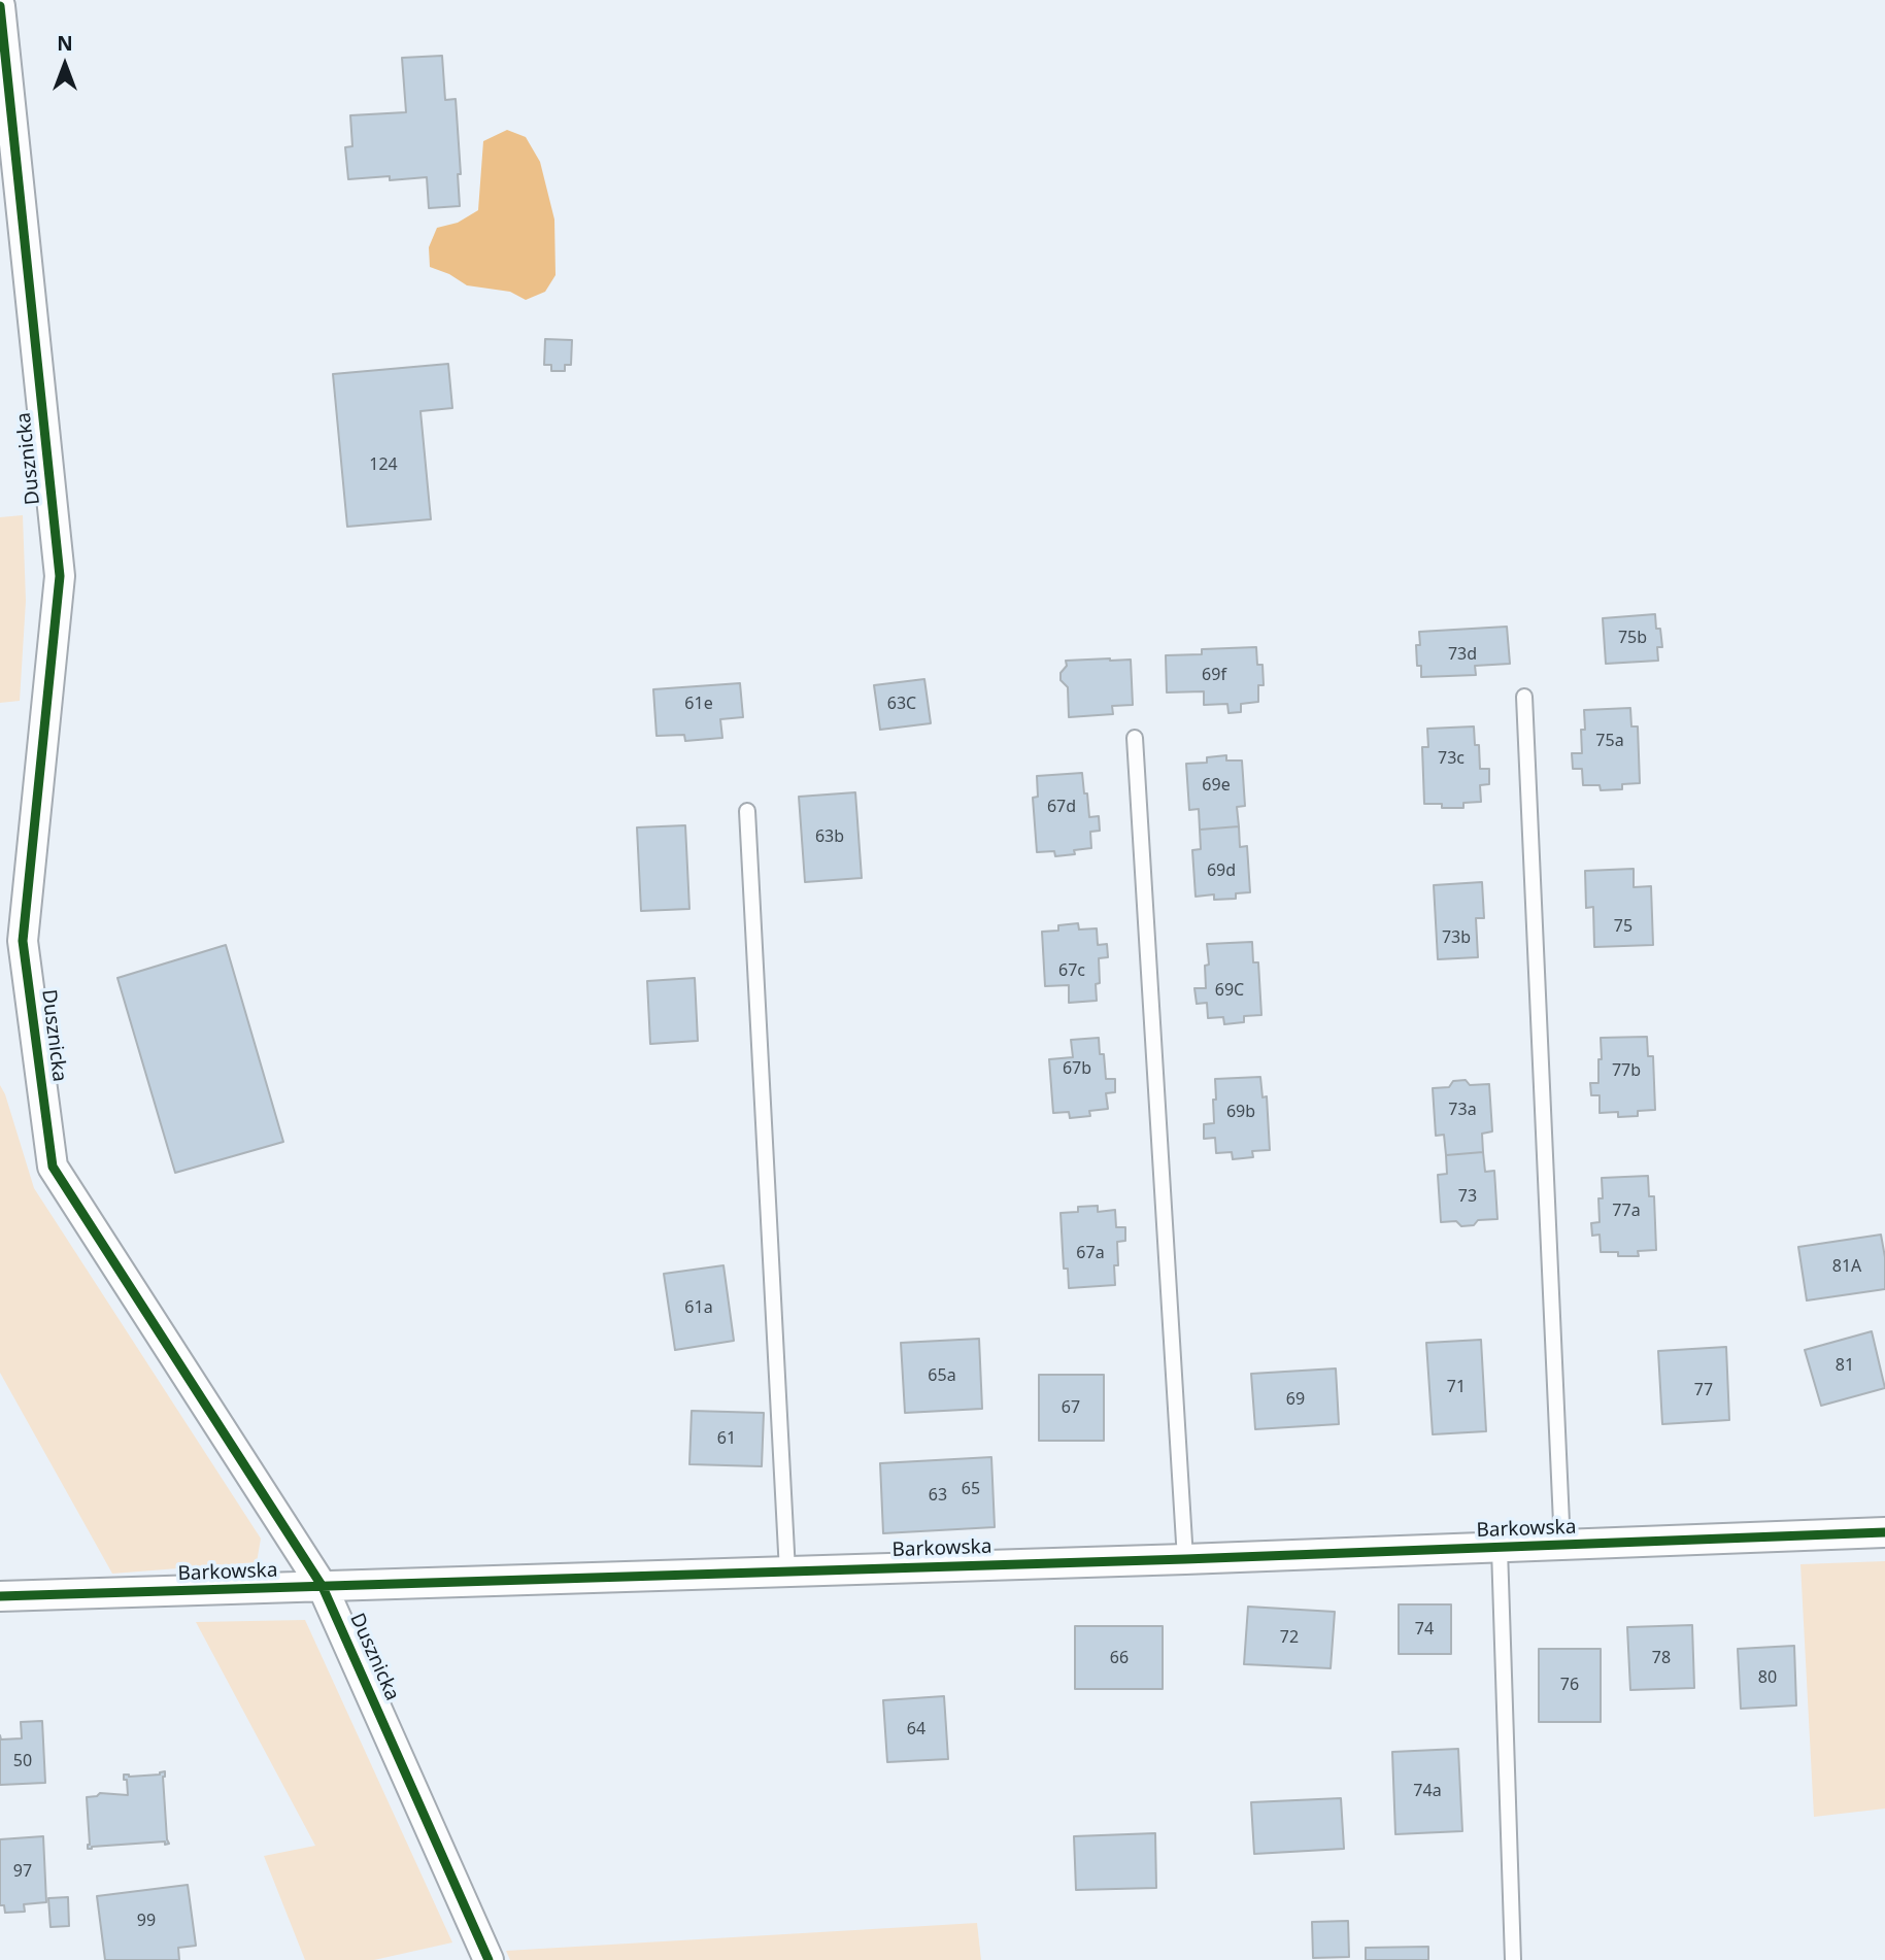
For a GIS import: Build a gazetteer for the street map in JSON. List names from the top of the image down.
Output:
{
  "streets": {
    "street": ["Dusznicka", "Barkowska"]
  },
  "crossings": [
    ["Dusznicka", "Barkowska"]
  ],
  "house_numbers": [
    "124",
    "75b",
    "73d",
    "69f",
    "61e",
    "63C",
    "75a",
    "73c",
    "69e",
    "67d",
    "63b",
    "69d",
    "75",
    "73b",
    "67c",
    "69C",
    "67b",
    "77b",
    "73a",
    "69b",
    "73",
    "77a",
    "67a",
    "81A",
    "61a",
    "81",
    "65a",
    "71",
    "77",
    "69",
    "67",
    "61",
    "65",
    "63",
    "74",
    "72",
    "66",
    "78",
    "80",
    "76",
    "64",
    "50",
    "74a",
    "97",
    "99"
  ],
  "north": "top"
}
